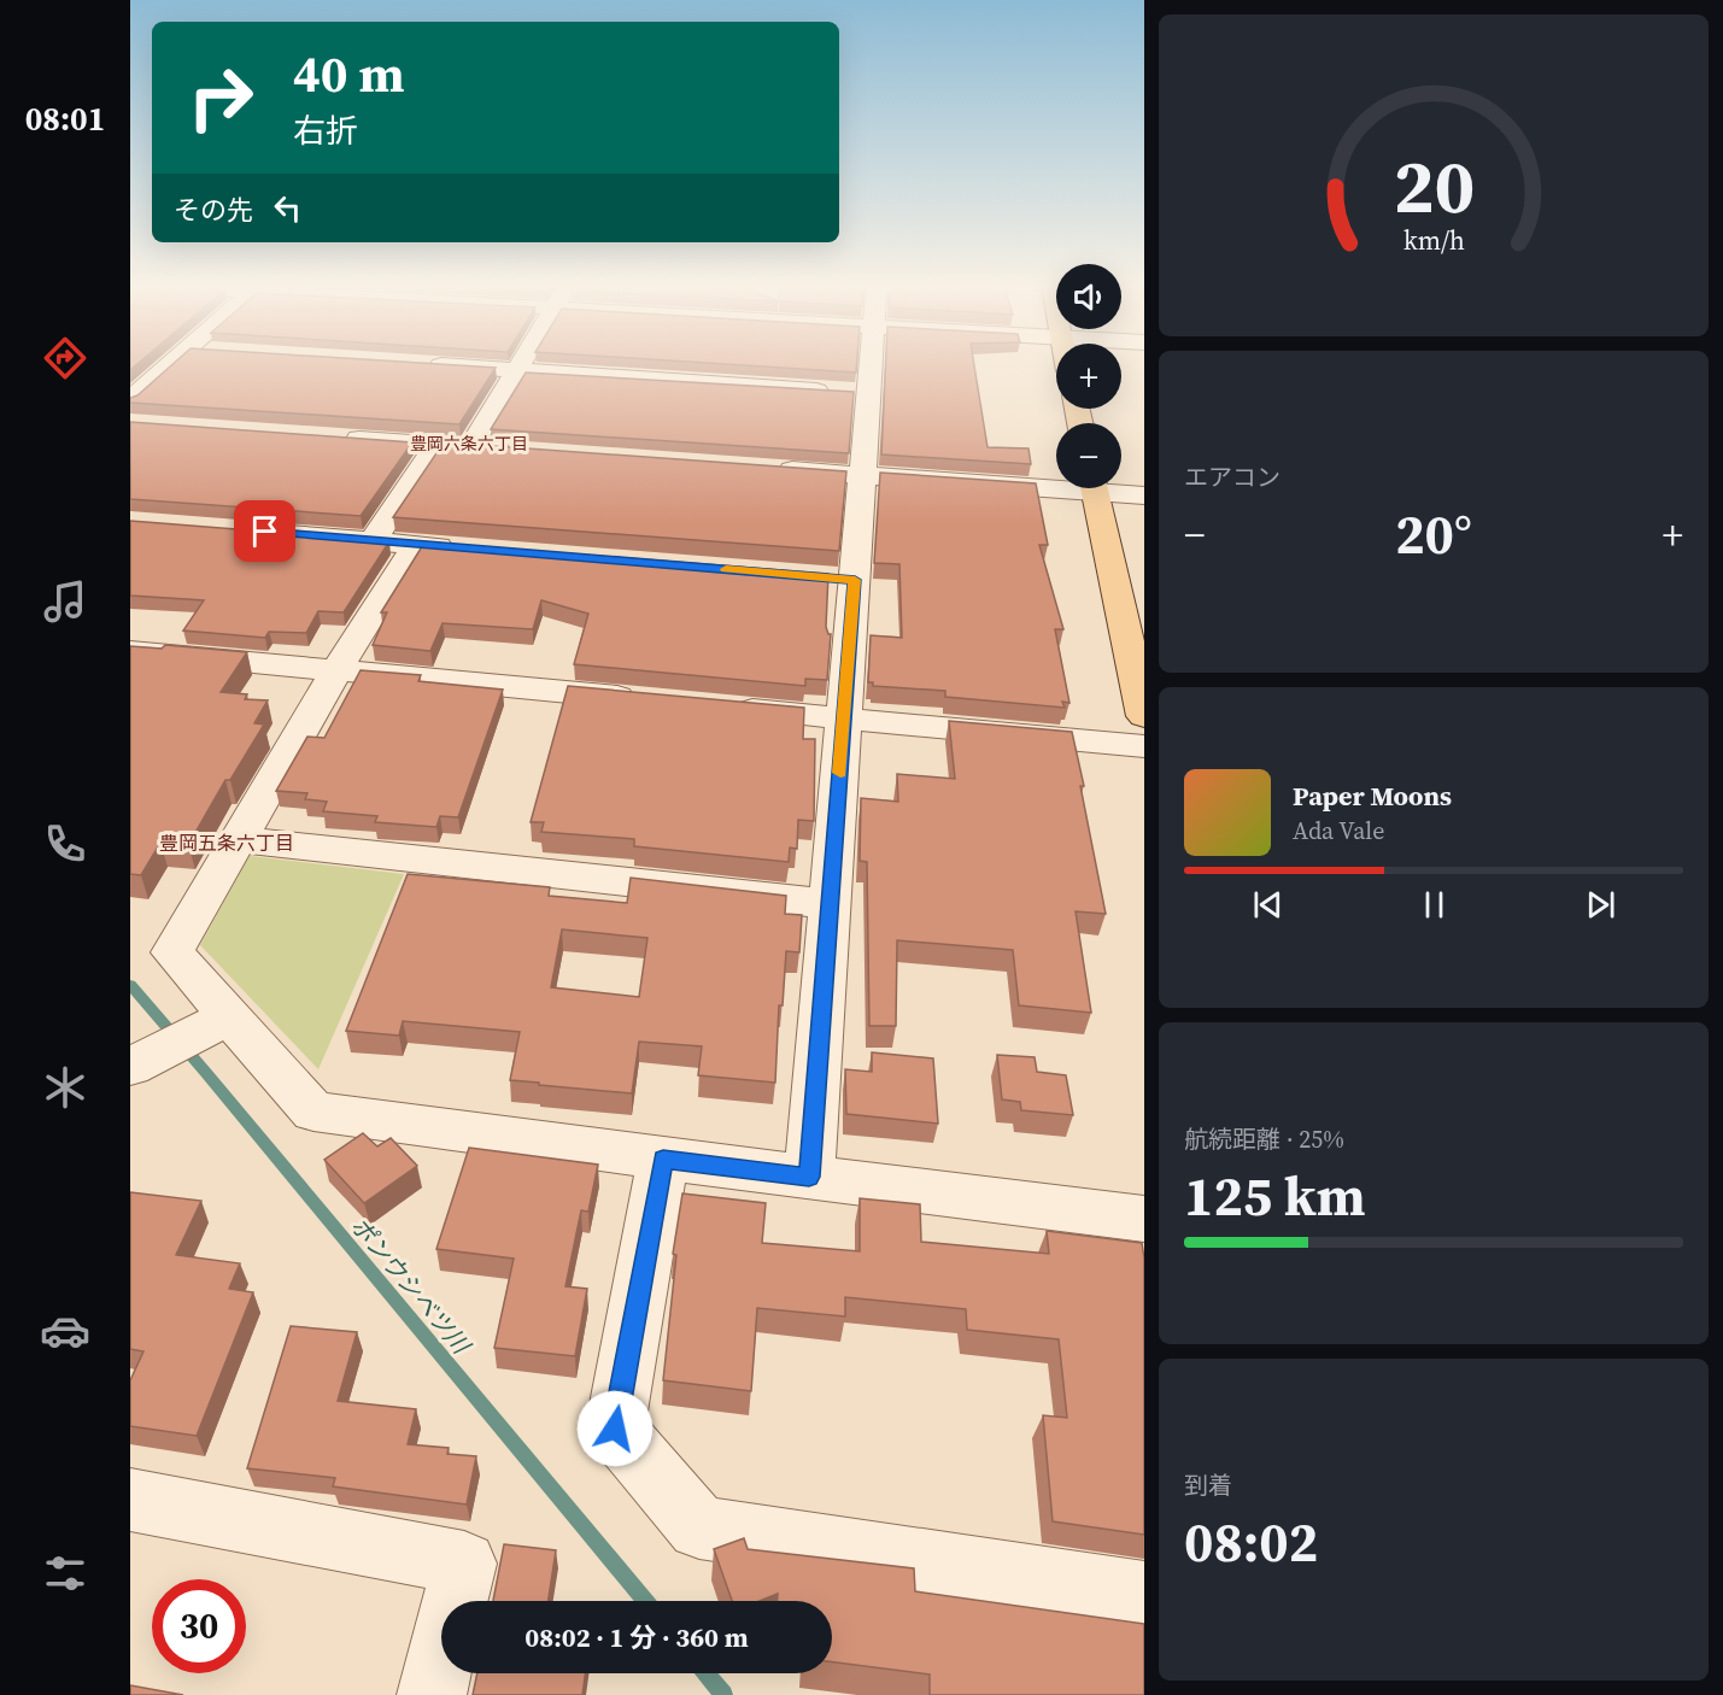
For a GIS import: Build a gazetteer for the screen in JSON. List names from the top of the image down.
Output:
{
  "districts": ["豊岡六条六丁目", "豊岡五条六丁目"],
  "water": ["ポンウシベツ川"],
  "page": {
    "tabs": "08:01",
    "turn": ["40 m", "右折"],
    "then": "その先",
    "map_buttons": ["+", "−"],
    "tile": [
      "エアコン",
      ["航続距離 · 25%", "125 km"],
      ["到着", "08:02"]
    ],
    "heat": ["−", "20°", "+"],
    "song": ["Paper Moons", "Ada Vale"],
    "limit": "30",
    "trip": "08:02 · 1 分 · 360 m",
    "gauge": ["20", "km/h"]
  }
}
